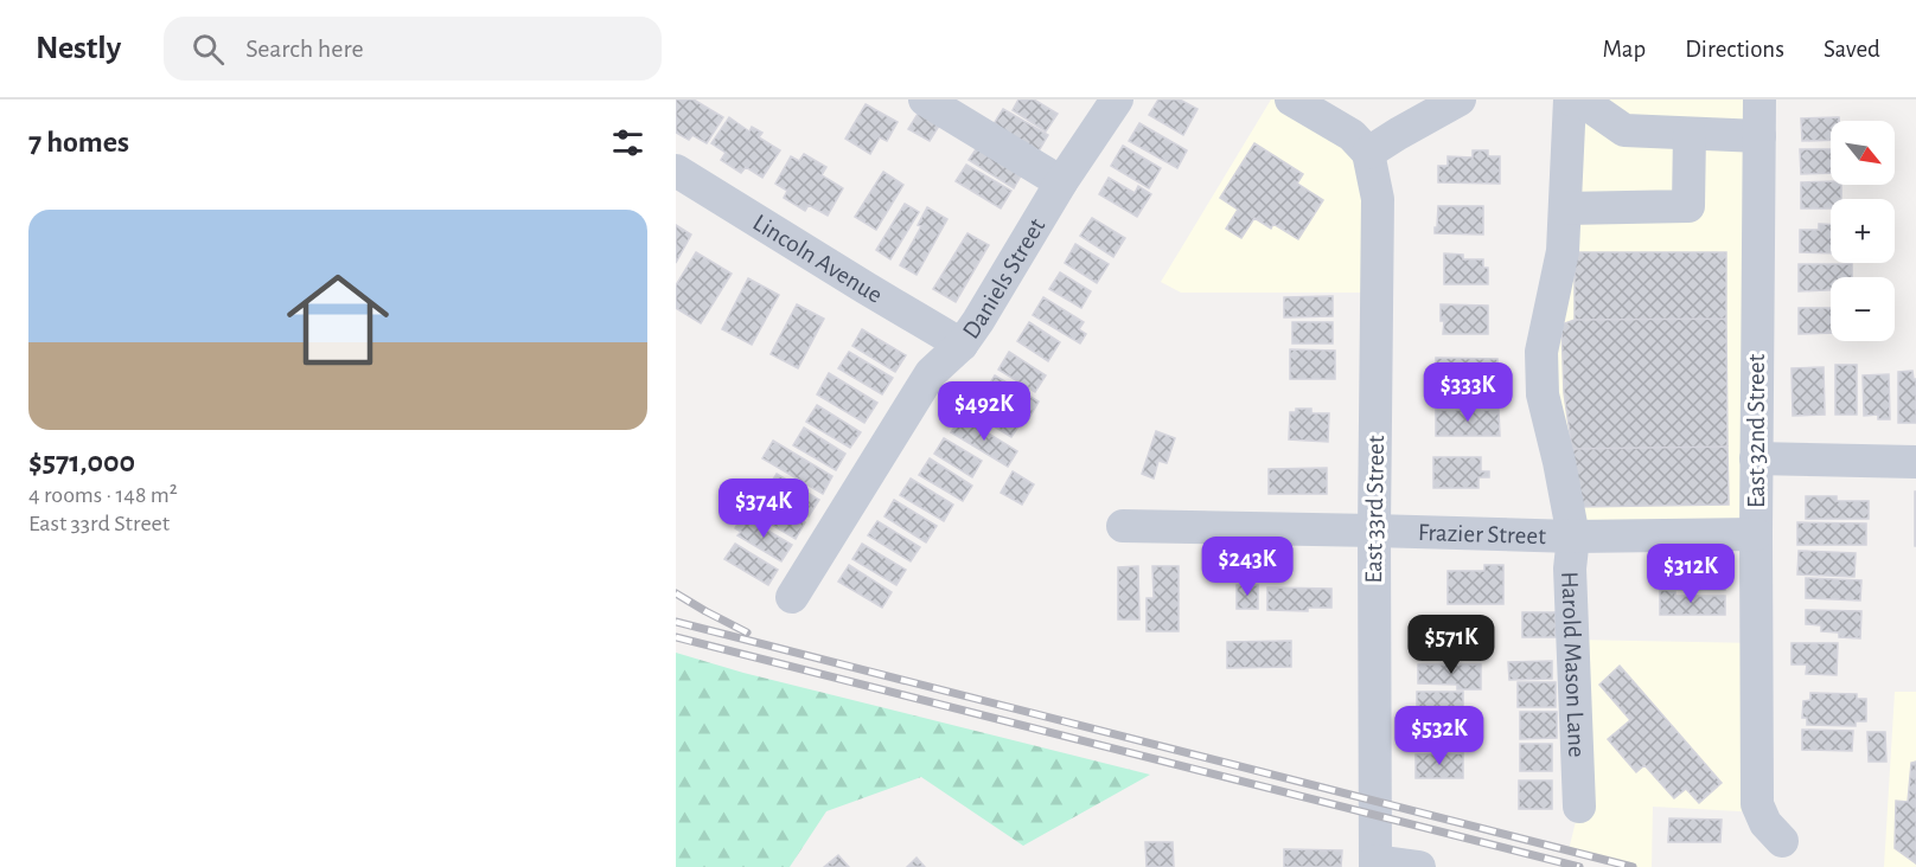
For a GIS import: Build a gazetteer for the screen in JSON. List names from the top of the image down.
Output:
{
  "streets": {
    "street": [
      "Lincoln Avenue",
      "Daniels Street",
      "East 32nd Street",
      "East 33rd Street",
      "Frazier Street",
      "Harold Mason Lane"
    ]
  },
  "crossings": [
    ["Lincoln Avenue", "Daniels Street"],
    ["East 32nd Street", "Frazier Street"],
    ["East 33rd Street", "Frazier Street"],
    ["Frazier Street", "Harold Mason Lane"]
  ],
  "north": "bottom right",
  "page": {
    "header": "Nestly",
    "search": "Search here",
    "nav": ["Map", "Directions", "Saved"],
    "heading": "7 homes",
    "map_buttons": ["+", "−"],
    "list": [
      {
        "name": "$571,000",
        "note": "4 rooms · 148 m² · East 33rd Street"
      }
    ],
    "price": [
      "$333K",
      "$492K",
      "$374K",
      "$243K",
      "$312K",
      "$571K",
      "$532K"
    ]
  }
}
